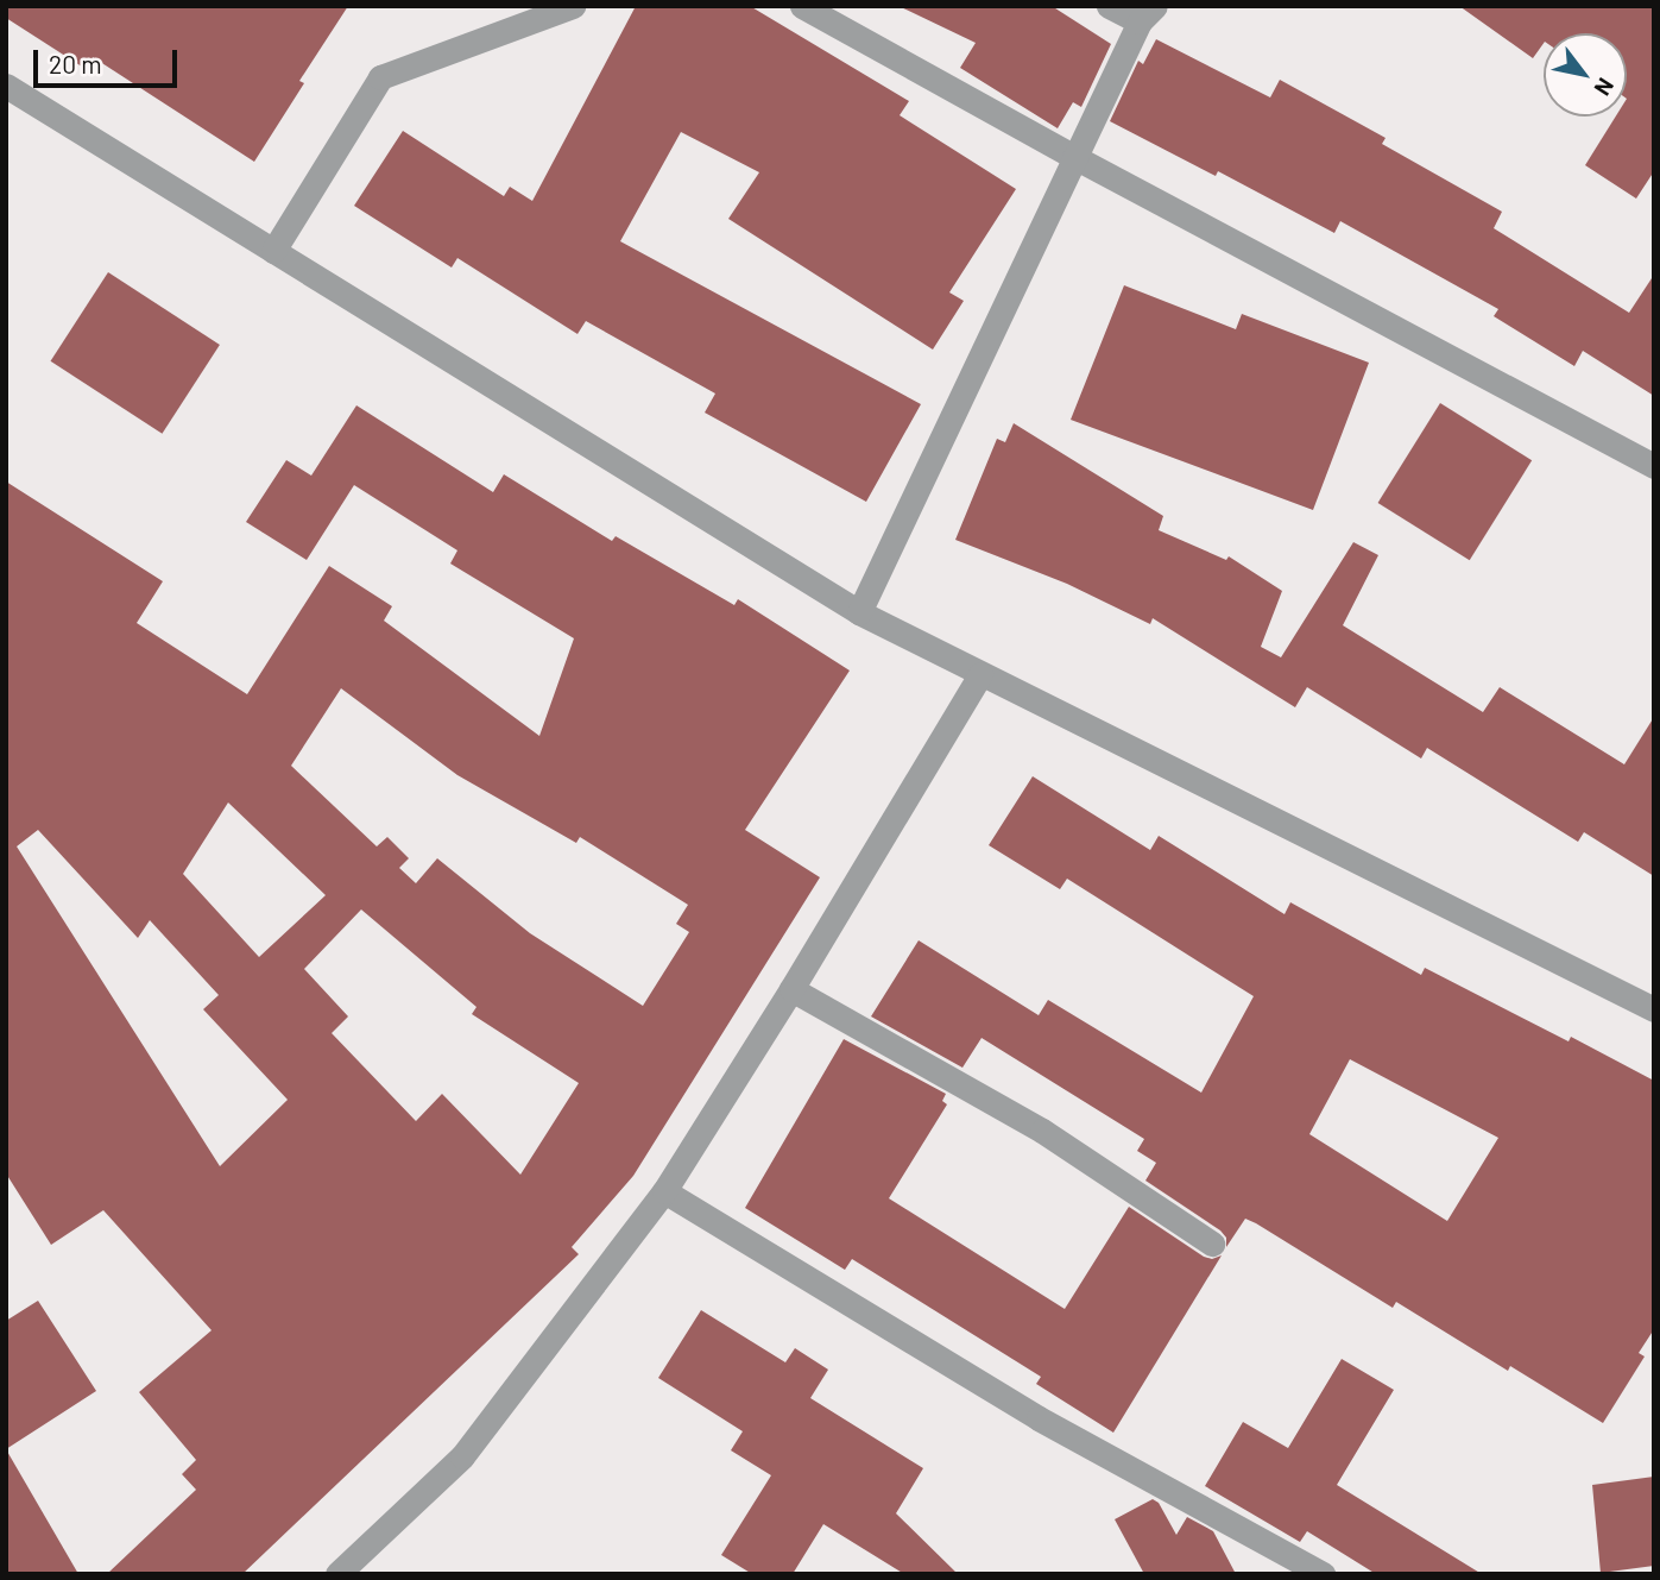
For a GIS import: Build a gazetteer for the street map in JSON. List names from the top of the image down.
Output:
{
  "scale_bar": "20 m",
  "north": "bottom right"
}
